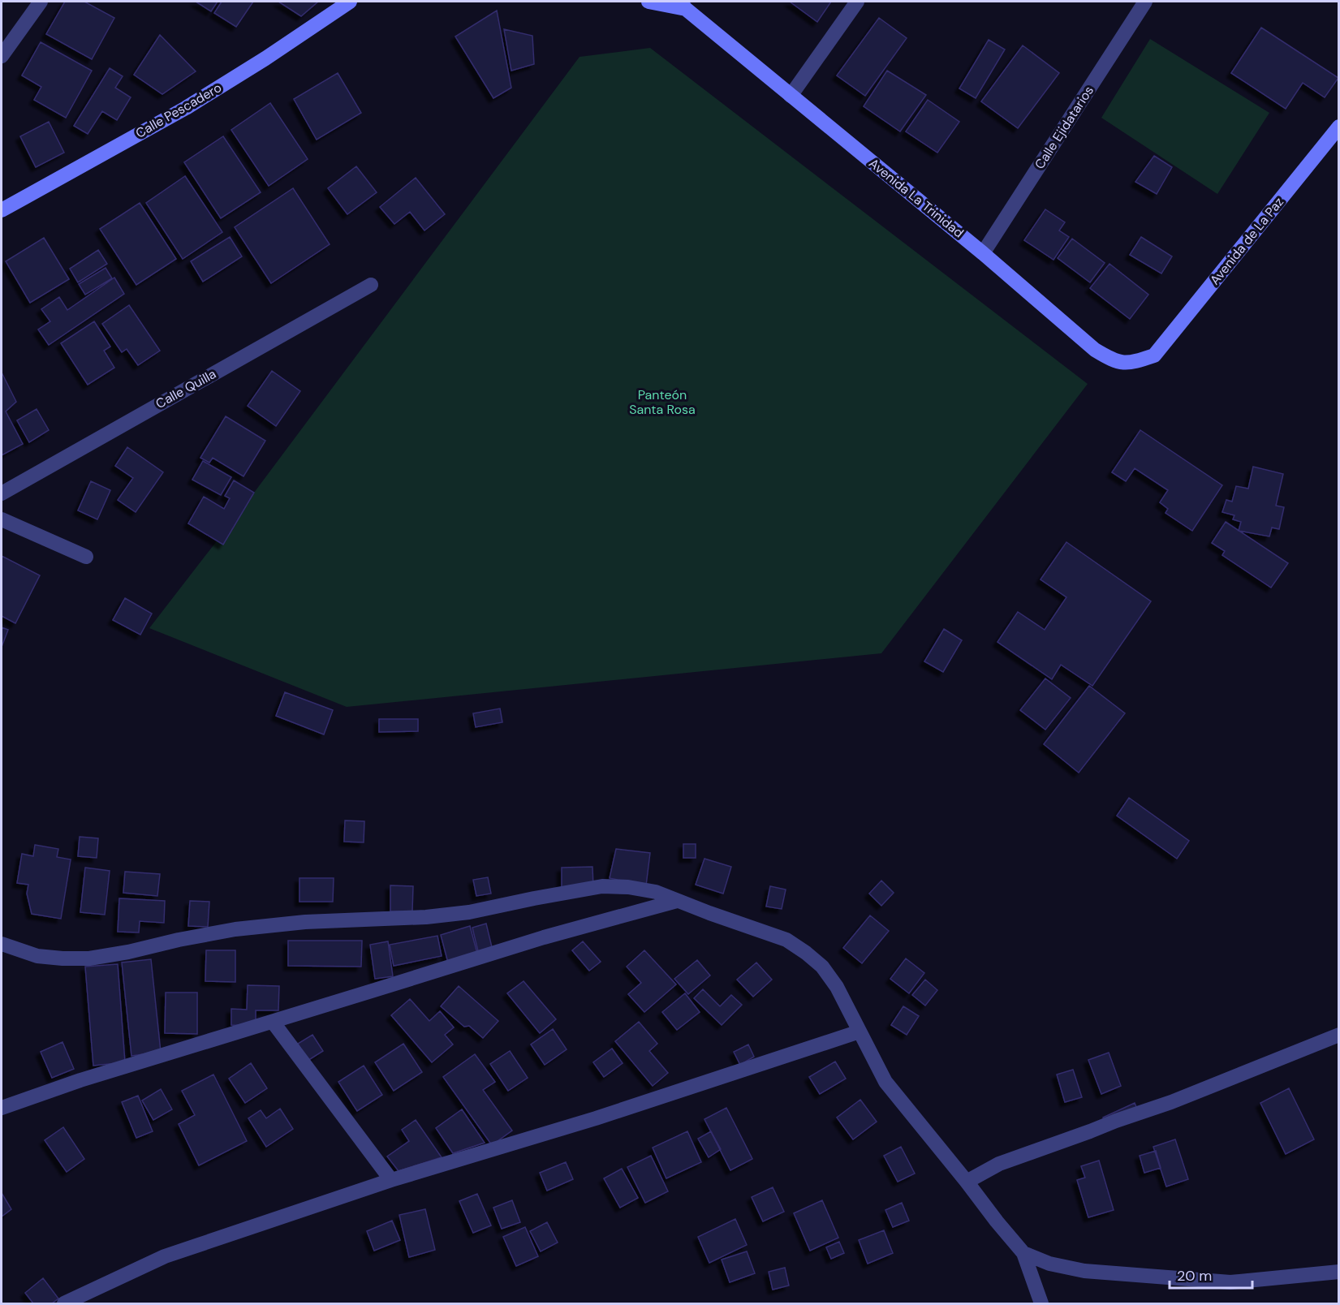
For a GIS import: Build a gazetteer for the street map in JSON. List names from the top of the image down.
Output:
{
  "streets": {
    "street": [
      "Calle Pescadero",
      "Calle Ejidatarios",
      "Avenida La Trinidad",
      "Avenida de La Paz",
      "Calle Quilla"
    ]
  },
  "crossings": [
    ["Calle Ejidatarios", "Avenida La Trinidad"],
    ["Avenida La Trinidad", "Avenida de La Paz"]
  ],
  "parks": ["Panteón Santa Rosa"],
  "scale_bar": "20 m"
}
